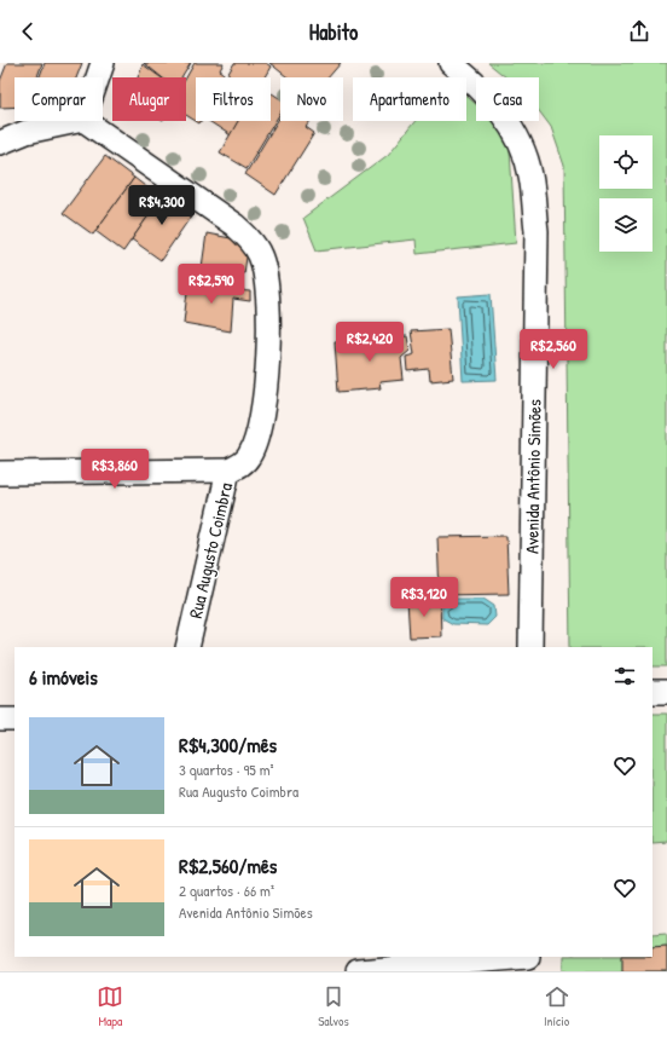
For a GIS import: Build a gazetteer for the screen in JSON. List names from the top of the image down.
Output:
{
  "streets": {
    "street": ["Avenida Antônio Simões", "Rua Augusto Coimbra"]
  },
  "page": {
    "header": "Habito",
    "chip": [
      "Comprar",
      "Alugar",
      "Filtros",
      "Novo",
      "Apartamento",
      "Casa"
    ],
    "price": [
      "R$4,300",
      "R$2,590",
      "R$2,420",
      "R$2,560",
      "R$3,860",
      "R$3,120"
    ],
    "heading": "6 imóveis",
    "list": [
      {
        "name": "R$4,300/mês",
        "note": "3 quartos · 95 m² · Rua Augusto Coimbra"
      },
      {
        "name": "R$2,560/mês",
        "note": "2 quartos · 66 m² · Avenida Antônio Simões"
      }
    ],
    "tabs": ["Mapa", "Salvos", "Início"]
  }
}
